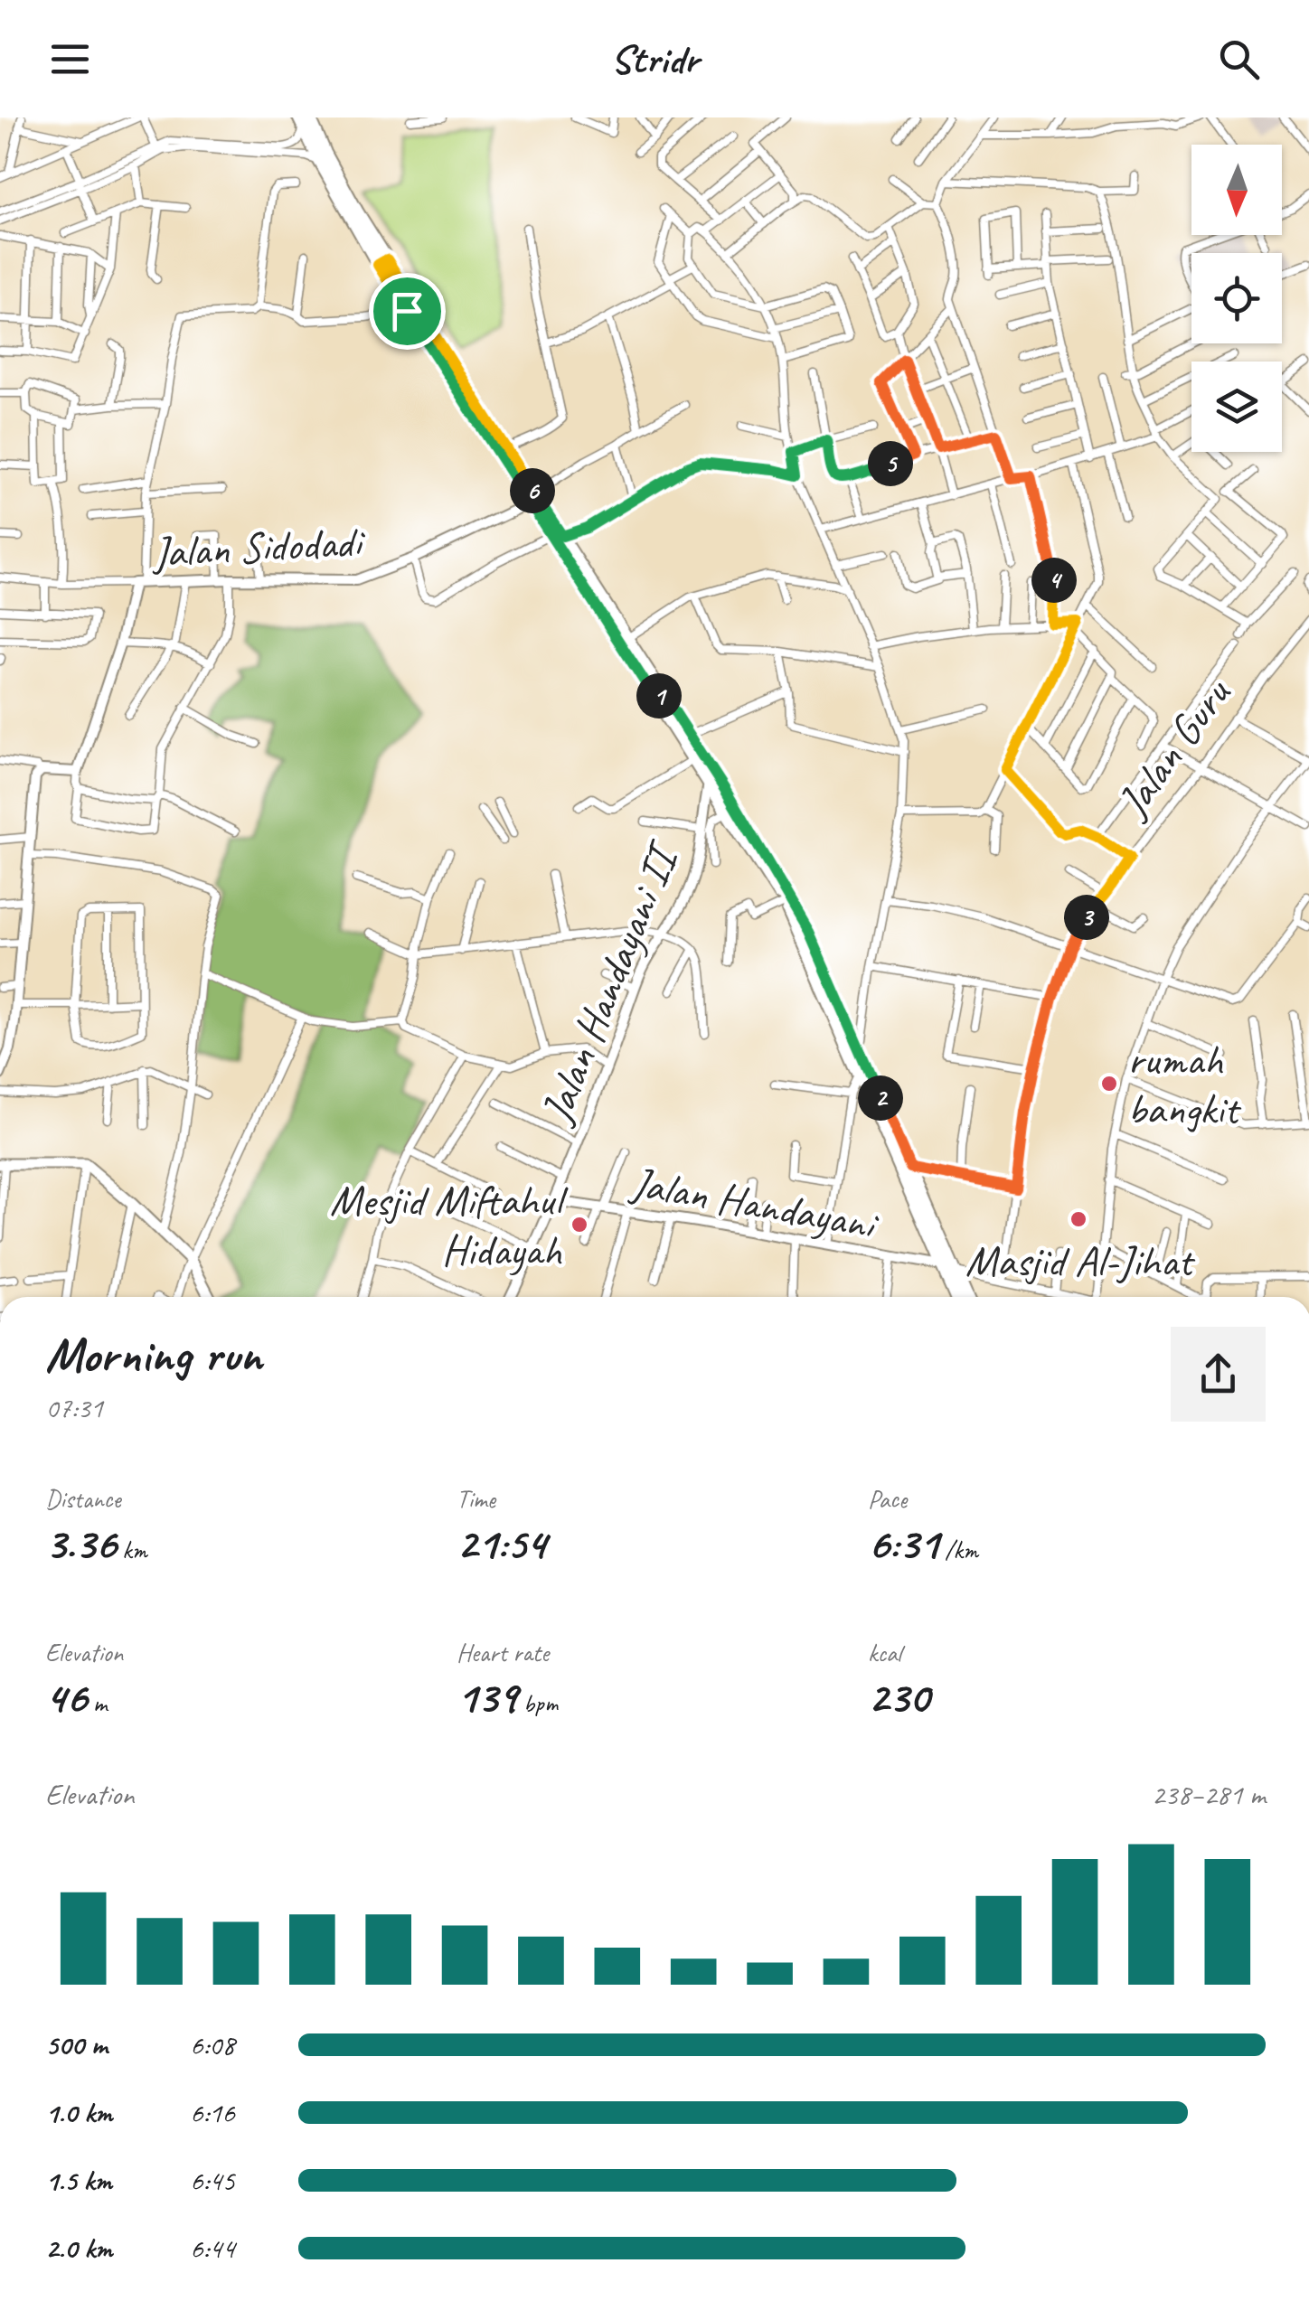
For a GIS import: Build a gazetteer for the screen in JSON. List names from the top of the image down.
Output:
{
  "streets": {
    "street": [
      "Jalan Sidodadi",
      "Jalan Guru",
      "Jalan Handayani II",
      "Jalan Handayani"
    ]
  },
  "crossings": [
    ["Jalan Handayani II", "Jalan Handayani"]
  ],
  "places": ["rumah bangkit", "Masjid Al-Jihat", "Mesjid Miftahul Hidayah"],
  "north": "bottom",
  "page": {
    "header": "Stridr",
    "pins": [
      "5",
      "6",
      "4",
      "1",
      "3",
      "2"
    ],
    "heading": ["Morning run", "07:31"],
    "stats": [
      ["Distance", "3.36 km"],
      ["Time", "21:54"],
      ["Pace", "6:31 /km"],
      ["Elevation", "46 m"],
      ["Heart rate", "139 bpm"],
      ["kcal", "230"]
    ],
    "chart": ["Elevation", "238–281 m"],
    "list": [
      {
        "name": "500 m",
        "note": "6:08"
      },
      {
        "name": "1.0 km",
        "note": "6:16"
      },
      {
        "name": "1.5 km",
        "note": "6:45"
      },
      {
        "name": "2.0 km",
        "note": "6:44"
      }
    ]
  }
}
